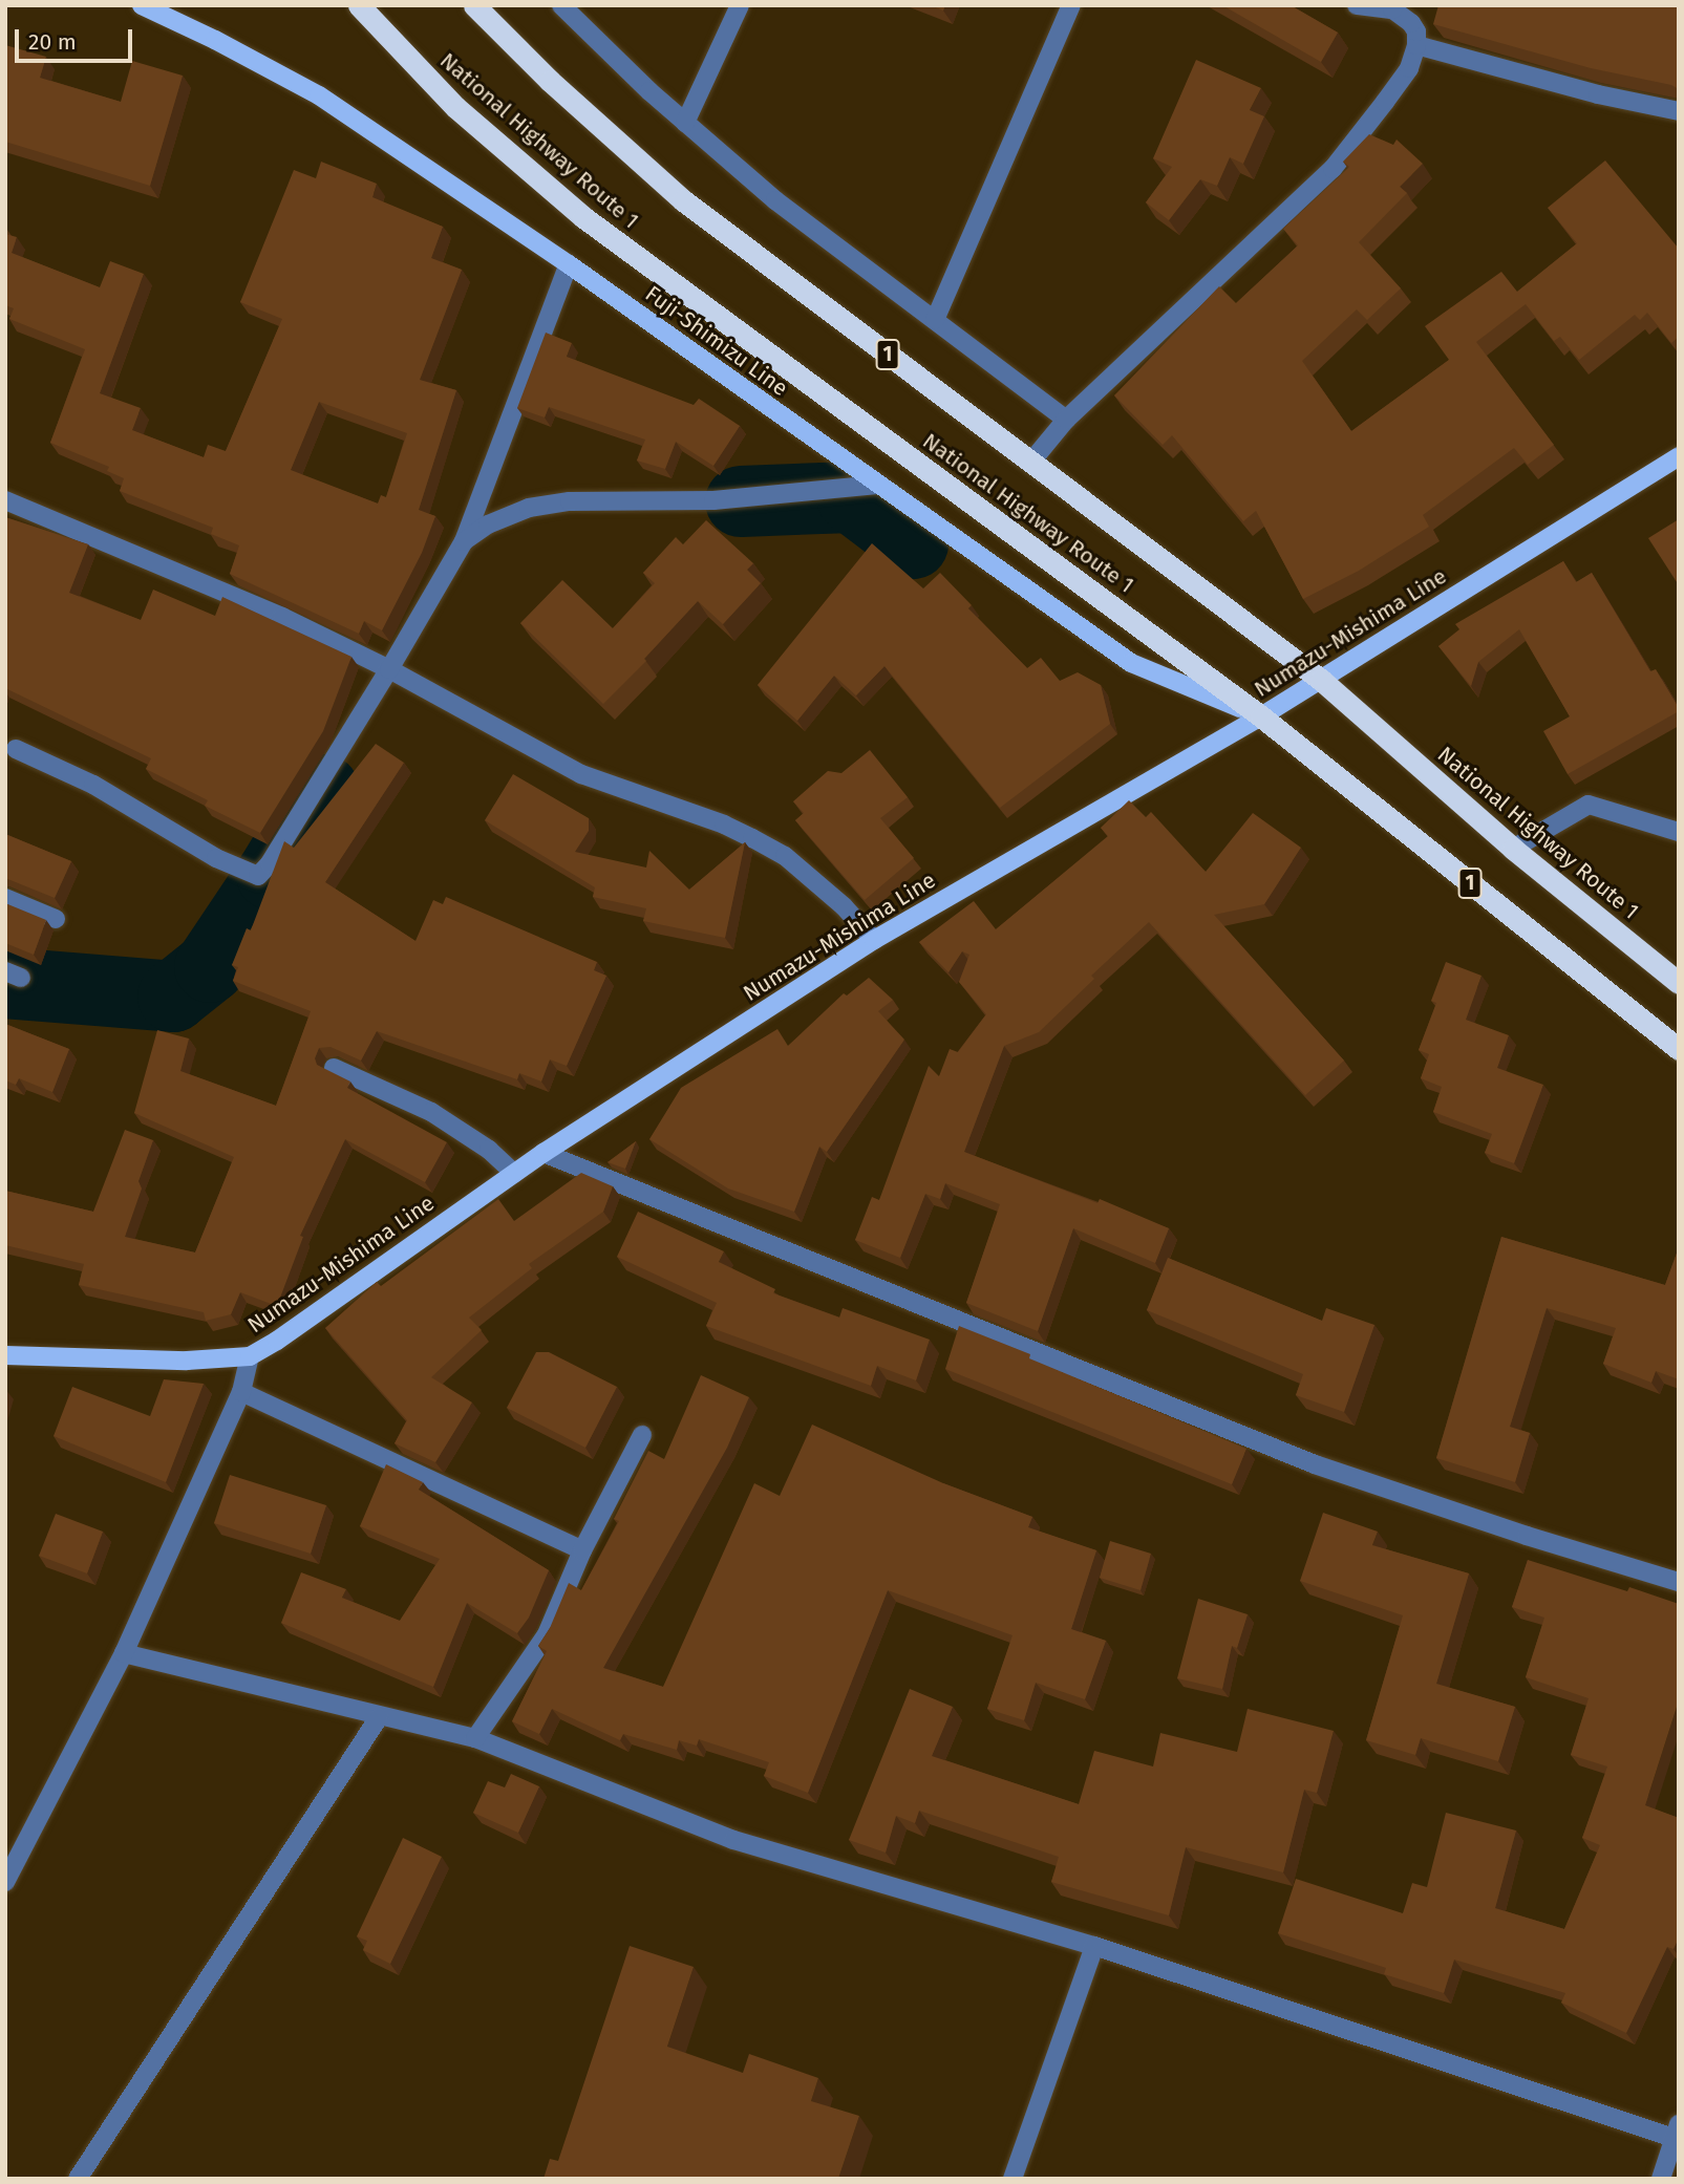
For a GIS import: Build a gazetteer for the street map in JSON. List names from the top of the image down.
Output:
{
  "streets": {
    "highway": ["National Highway Route 1", "1"],
    "main road": ["Fuji-Shimizu Line", "Numazu-Mishima Line"]
  },
  "crossings": [
    ["National Highway Route 1", "Fuji-Shimizu Line"],
    ["National Highway Route 1", "Numazu-Mishima Line"],
    ["Fuji-Shimizu Line", "Numazu-Mishima Line"]
  ],
  "scale_bar": "20 m"
}
